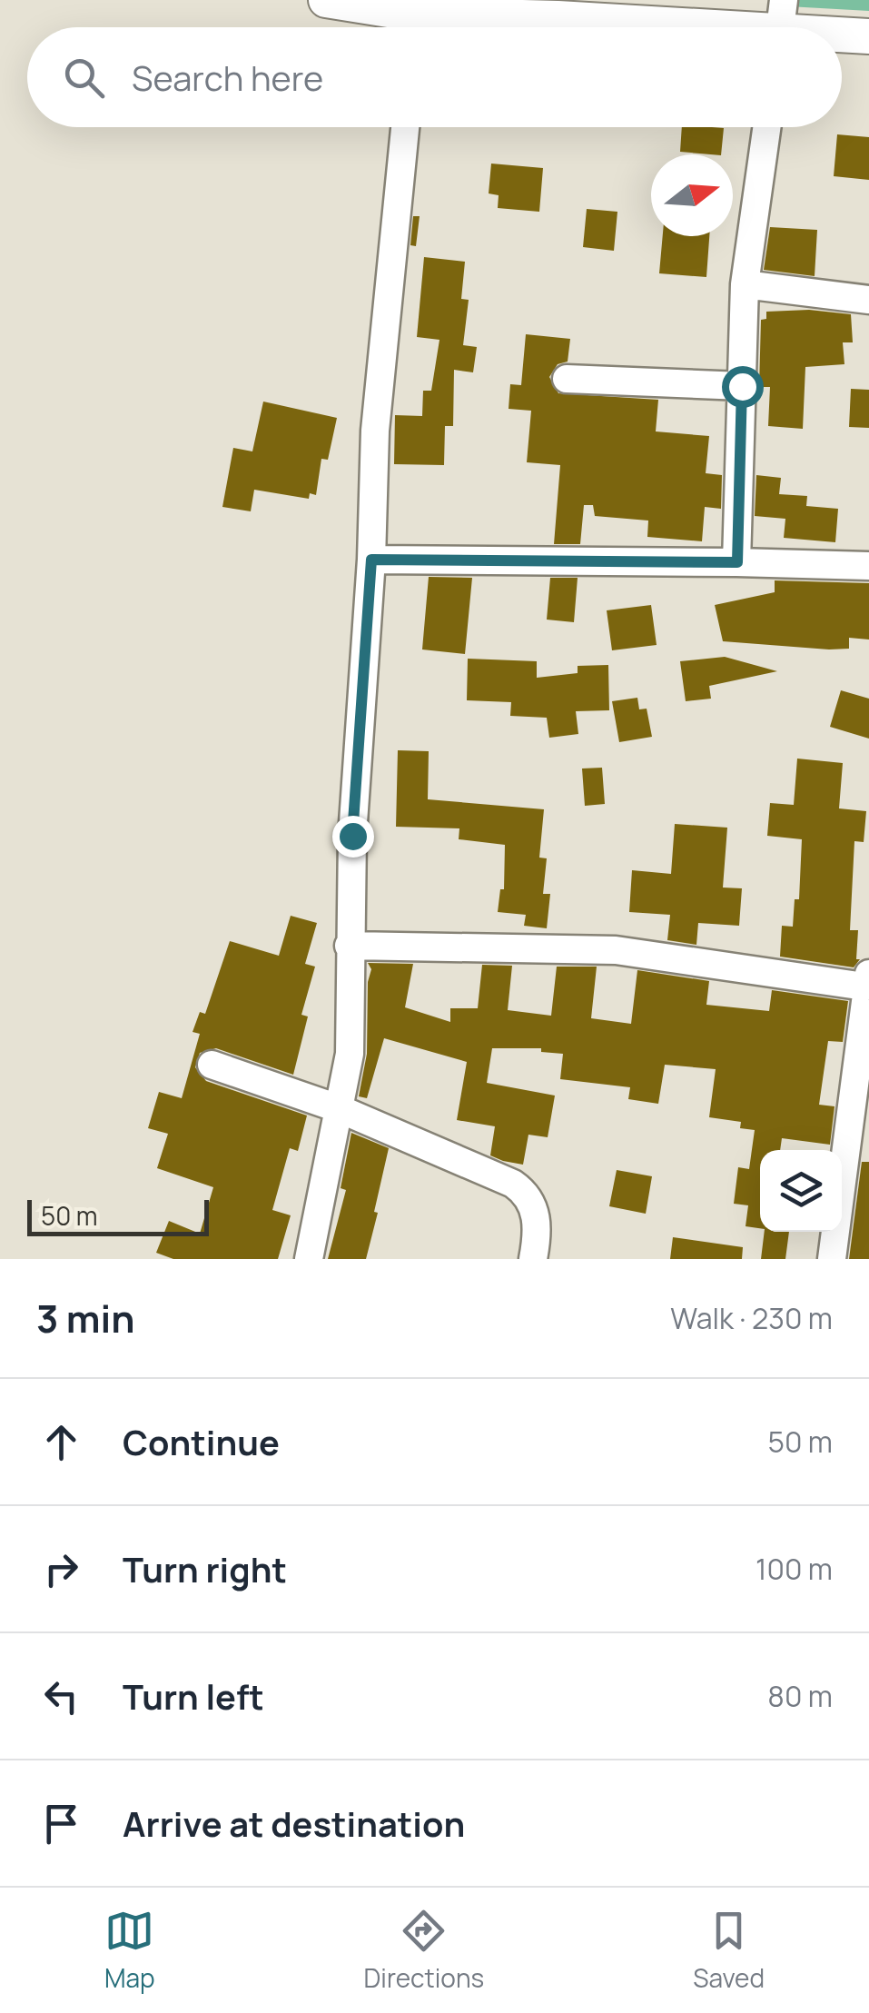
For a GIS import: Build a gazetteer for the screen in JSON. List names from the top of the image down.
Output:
{
  "scale_bar": "50 m",
  "north": "right",
  "page": {
    "search": "Search here",
    "scale": "50 m",
    "heading": ["3 min", "Walk · 230 m"],
    "list": [
      ["Continue", "50 m"],
      ["Turn right", "100 m"],
      ["Turn left", "80 m"],
      "Arrive at destination"
    ],
    "nav": ["Map", "Directions", "Saved"]
  }
}
